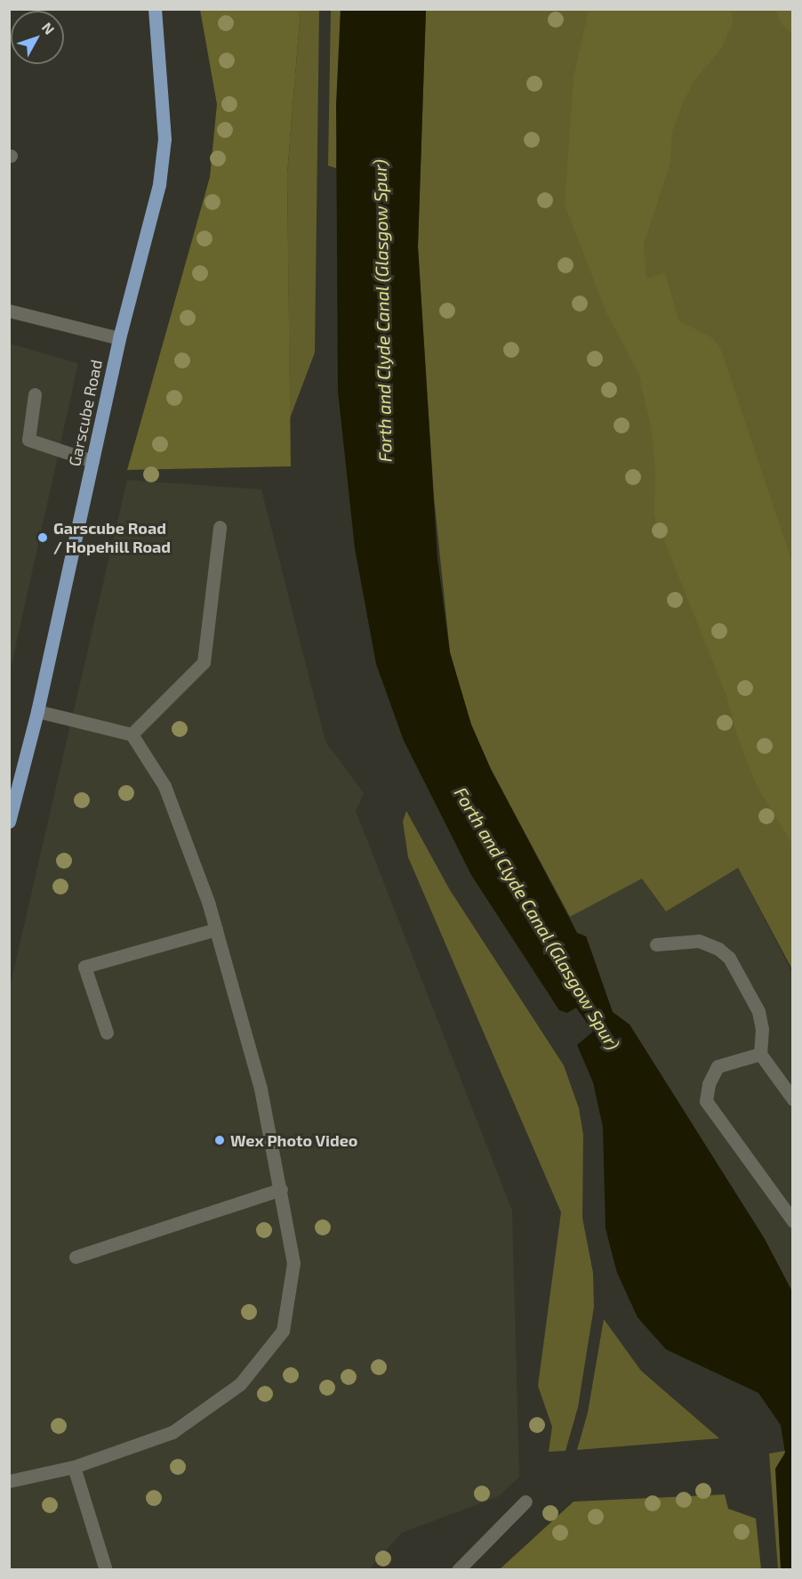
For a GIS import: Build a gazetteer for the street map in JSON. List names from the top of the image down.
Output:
{
  "streets": {
    "main road": ["Garscube Road"]
  },
  "water": ["Forth and Clyde Canal (Glasgow Spur)"],
  "places": ["Garscube Road / Hopehill Road", "Wex Photo Video"],
  "north": "top right"
}
